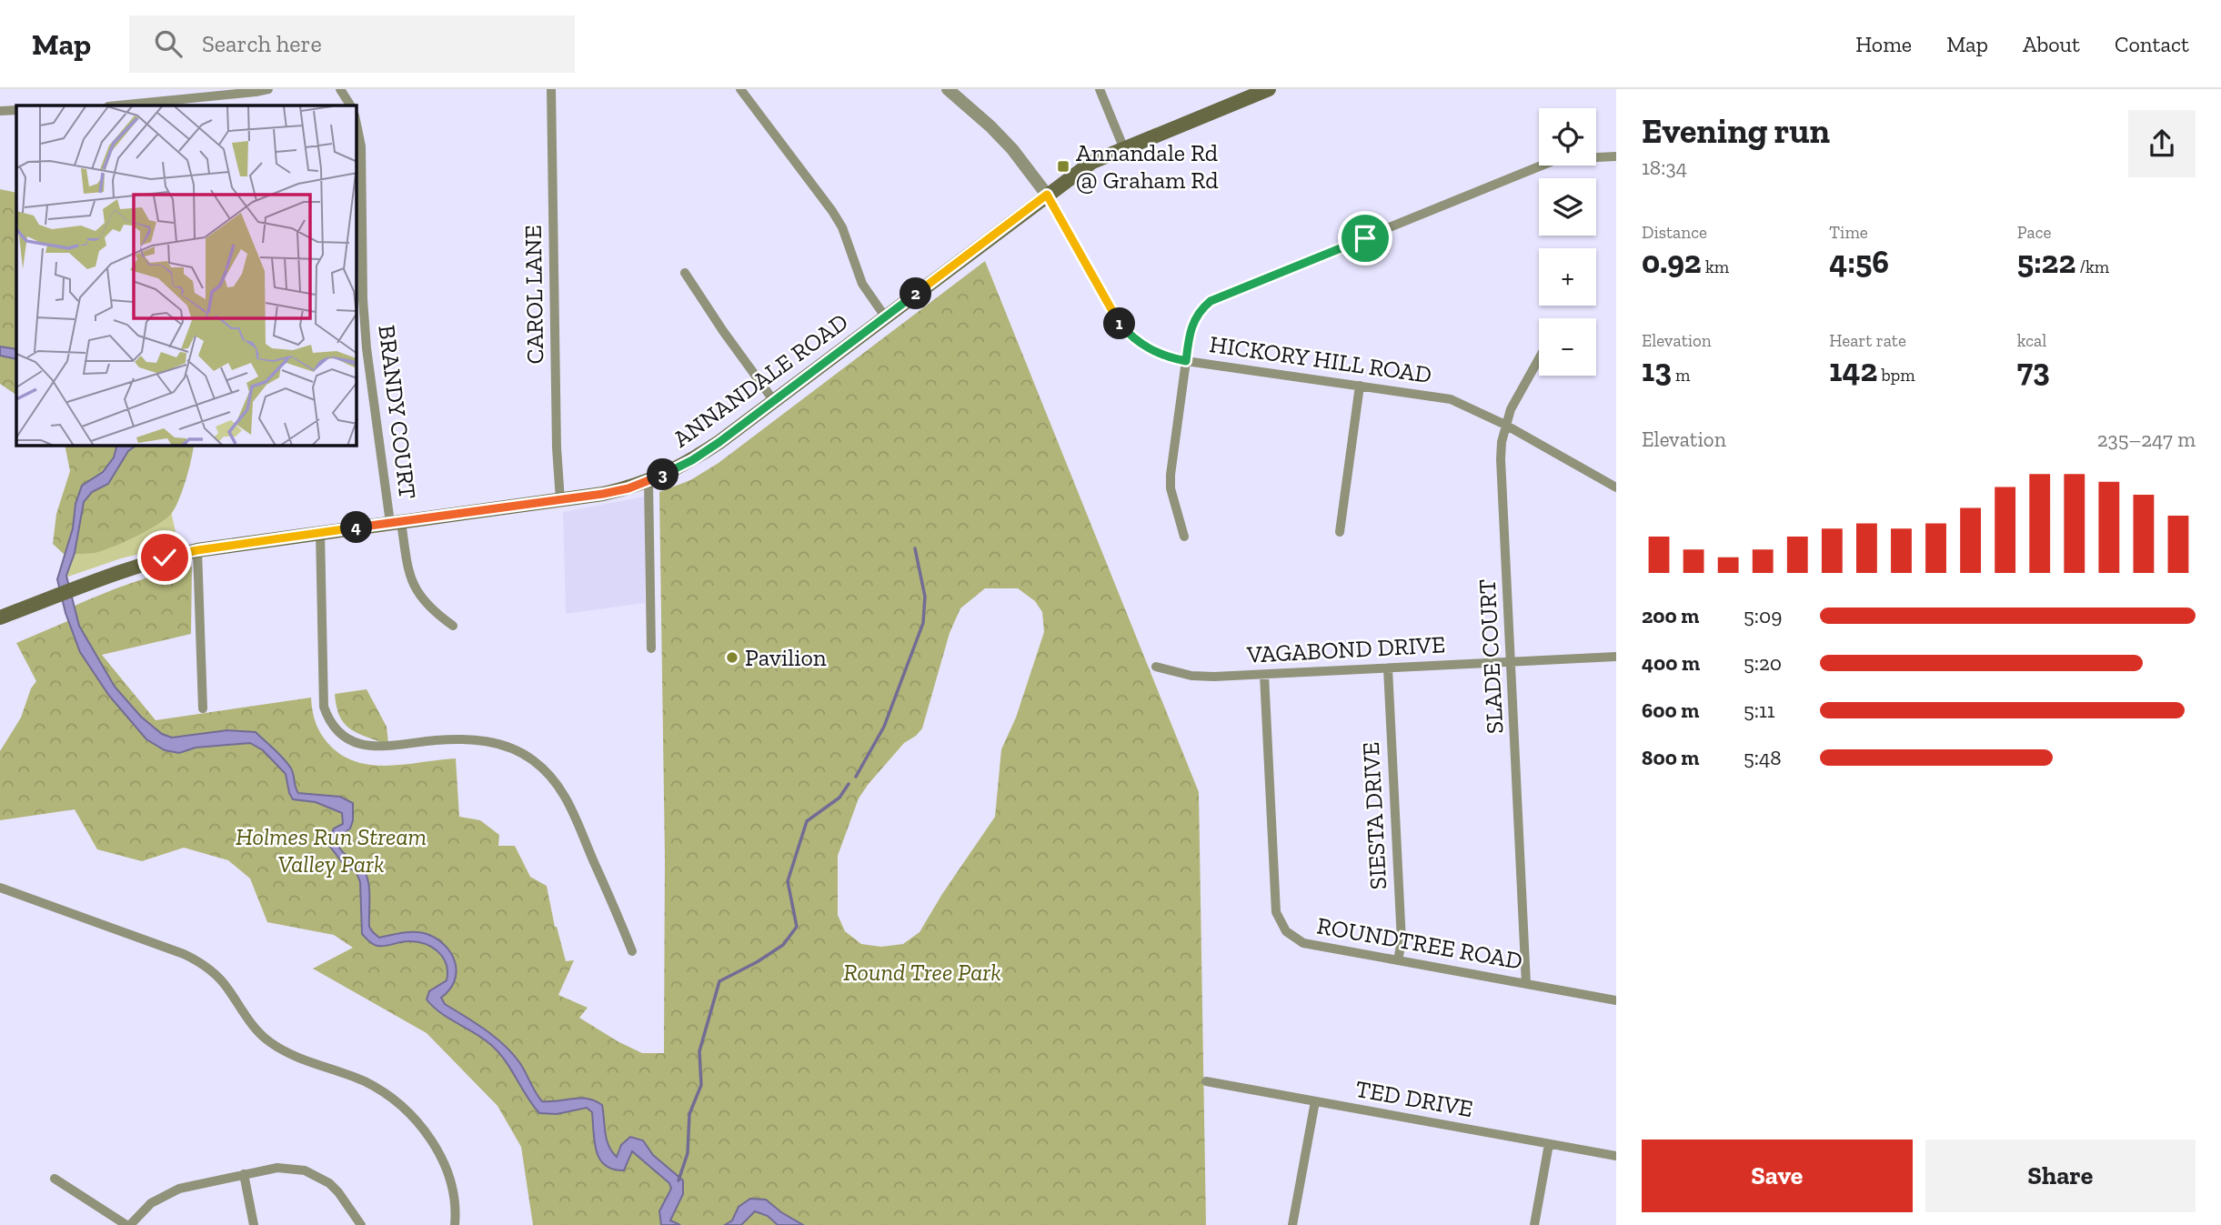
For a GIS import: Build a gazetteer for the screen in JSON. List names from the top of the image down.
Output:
{
  "streets": {
    "main road": ["ANNANDALE ROAD"],
    "street": [
      "CAROL LANE",
      "HICKORY HILL ROAD",
      "BRANDY COURT",
      "VAGABOND DRIVE",
      "SLADE COURT",
      "SIESTA DRIVE",
      "ROUNDTREE ROAD",
      "TED DRIVE"
    ]
  },
  "crossings": [
    ["CAROL LANE", "ANNANDALE ROAD"],
    ["HICKORY HILL ROAD", "ANNANDALE ROAD"],
    ["HICKORY HILL ROAD", "SLADE COURT"],
    ["ANNANDALE ROAD", "BRANDY COURT"],
    ["VAGABOND DRIVE", "SLADE COURT"],
    ["VAGABOND DRIVE", "SIESTA DRIVE"],
    ["VAGABOND DRIVE", "ROUNDTREE ROAD"],
    ["SLADE COURT", "ROUNDTREE ROAD"],
    ["SIESTA DRIVE", "ROUNDTREE ROAD"]
  ],
  "parks": ["Holmes Run Stream Valley Park", "Round Tree Park"],
  "places": {
    "transit": ["Annandale Rd @ Graham Rd"],
    "other": ["Pavilion"]
  },
  "page": {
    "header": "Map",
    "search": "Search here",
    "nav": [
      "Home",
      "Map",
      "About",
      "Contact"
    ],
    "heading": ["Evening run", "18:34"],
    "map_buttons": ["+", "−"],
    "stats": [
      ["Distance", "0.92 km"],
      ["Time", "4:56"],
      ["Pace", "5:22 /km"],
      ["Elevation", "13 m"],
      ["Heart rate", "142 bpm"],
      ["kcal", "73"]
    ],
    "pins": [
      "2",
      "1",
      "3",
      "4"
    ],
    "chart": ["Elevation", "235–247 m"],
    "list": [
      {
        "name": "200 m",
        "note": "5:09"
      },
      {
        "name": "400 m",
        "note": "5:20"
      },
      {
        "name": "600 m",
        "note": "5:11"
      },
      {
        "name": "800 m",
        "note": "5:48"
      }
    ],
    "buttons": ["Save", "Share"]
  }
}
